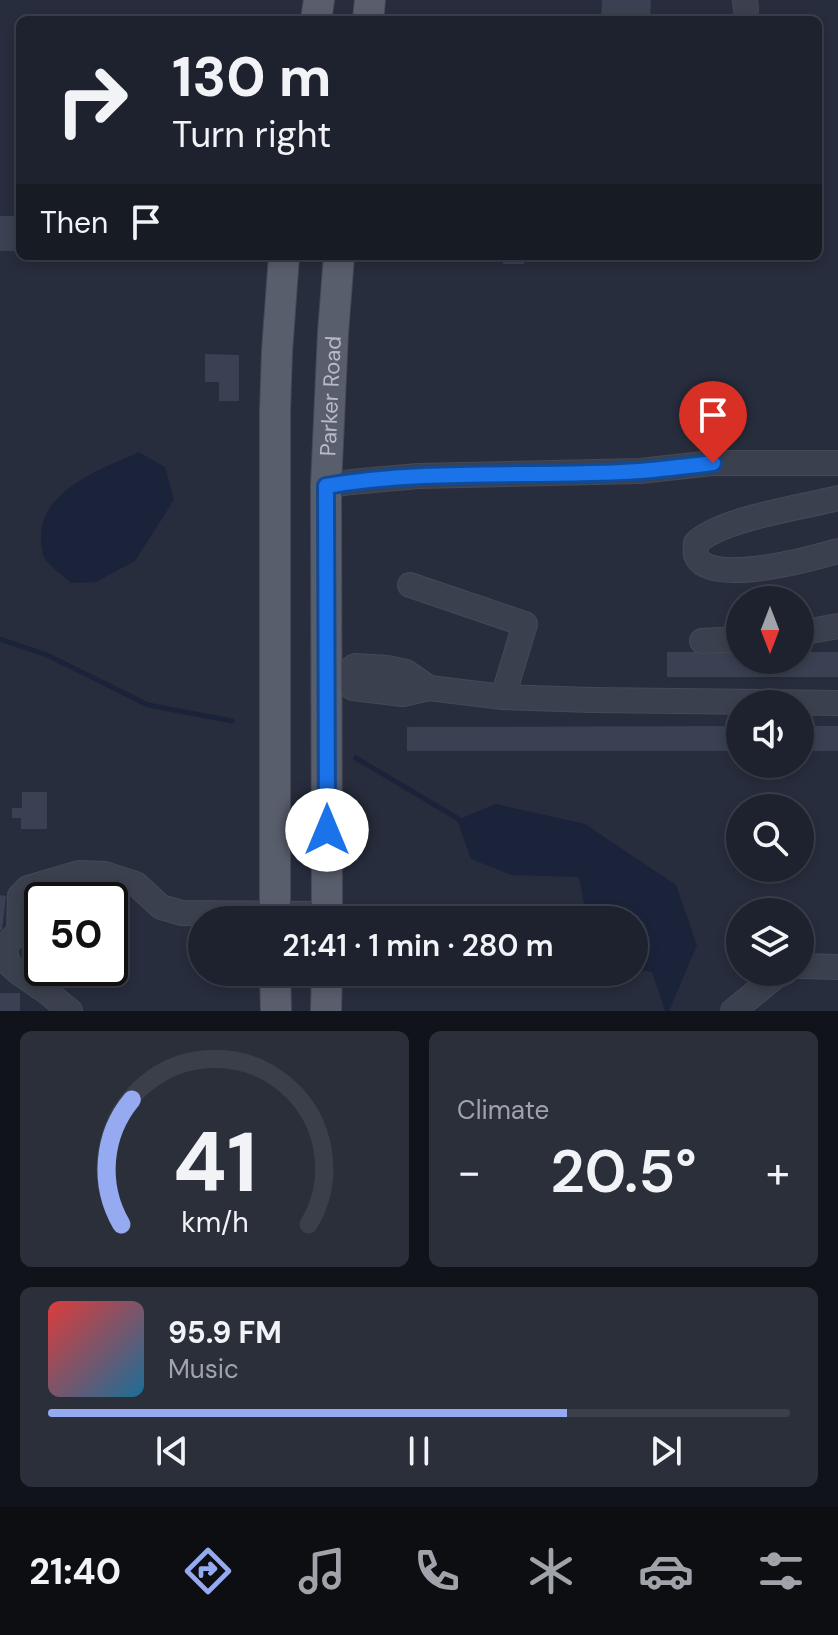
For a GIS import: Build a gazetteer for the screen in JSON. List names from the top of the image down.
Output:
{
  "streets": {
    "main road": ["Parker Road"]
  },
  "north": "bottom",
  "page": {
    "turn": ["130 m", "Turn right"],
    "then": "Then",
    "limit": "50",
    "trip": "21:41 · 1 min · 280 m",
    "tile": "Climate",
    "heat": ["−", "20.5°", "+"],
    "song": ["95.9 FM", "Music"],
    "tabs": "21:40",
    "gauge": ["41", "km/h"]
  }
}
